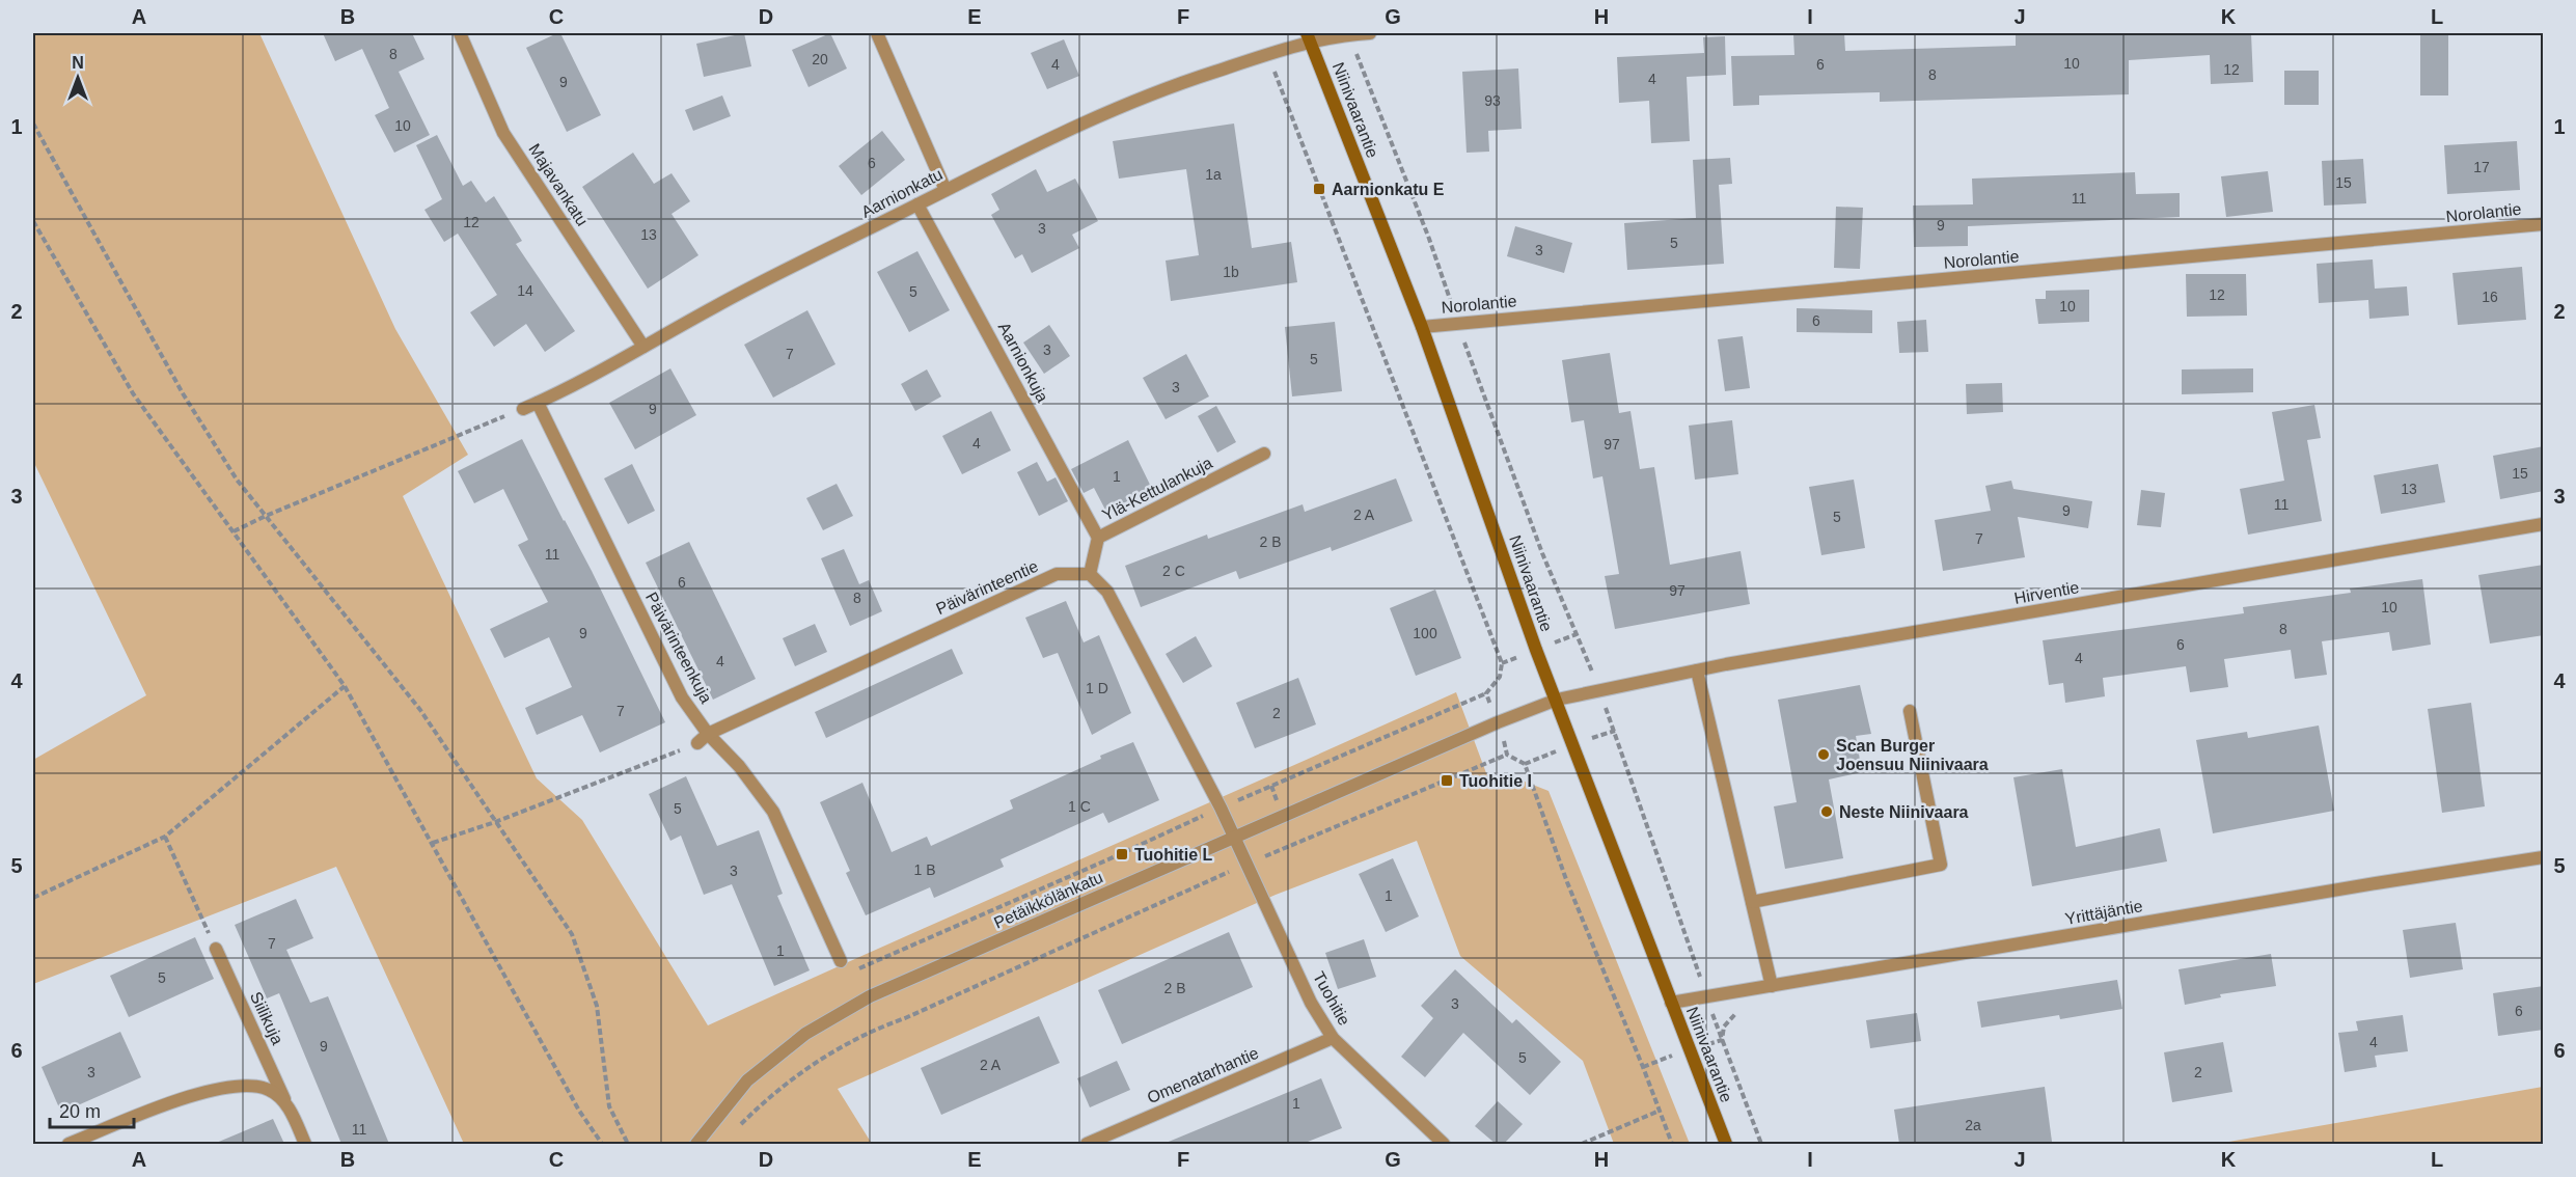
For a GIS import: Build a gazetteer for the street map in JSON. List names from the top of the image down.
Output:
{
  "streets": {
    "main road": ["Niinivaarantie"],
    "street": [
      "Majavankatu",
      "Aarnionkatu",
      "Norolantie",
      "Aarnionkuja",
      "Ylä-Kettulankuja",
      "Päivärinteentie",
      "Hirventie",
      "Päivärinteenkuja",
      "Petäikkölänkatu",
      "Yrittäjäntie",
      "Tuohitie",
      "Siilikuja",
      "Omenatarhantie"
    ]
  },
  "crossings": [
    ["Niinivaarantie", "Aarnionkatu"],
    ["Niinivaarantie", "Norolantie"],
    ["Niinivaarantie", "Hirventie"],
    ["Niinivaarantie", "Petäikkölänkatu"],
    ["Niinivaarantie", "Yrittäjäntie"],
    ["Majavankatu", "Aarnionkatu"],
    ["Aarnionkatu", "Aarnionkuja"],
    ["Aarnionkatu", "Päivärinteenkuja"],
    ["Aarnionkuja", "Ylä-Kettulankuja"],
    ["Ylä-Kettulankuja", "Päivärinteentie"],
    ["Päivärinteentie", "Päivärinteenkuja"],
    ["Hirventie", "Petäikkölänkatu"],
    ["Petäikkölänkatu", "Tuohitie"],
    ["Tuohitie", "Omenatarhantie"]
  ],
  "places": {
    "transit": ["Aarnionkatu E", "Tuohitie I", "Tuohitie L"],
    "other": ["Scan Burger Joensuu Niinivaara", "Neste Niinivaara"]
  },
  "house_numbers": [
    "8",
    "20",
    "10",
    "4",
    "6",
    "12",
    "8",
    "4",
    "9",
    "93",
    "10",
    "6",
    "17",
    "1a",
    "15",
    "11",
    "12",
    "9",
    "3",
    "13",
    "5",
    "3",
    "1b",
    "14",
    "5",
    "12",
    "16",
    "10",
    "6",
    "3",
    "7",
    "5",
    "3",
    "9",
    "4",
    "97",
    "15",
    "1",
    "13",
    "11",
    "9",
    "2 A",
    "5",
    "7",
    "2 B",
    "11",
    "2 C",
    "6",
    "97",
    "8",
    "10",
    "8",
    "9",
    "100",
    "6",
    "4",
    "4",
    "1 D",
    "7",
    "2",
    "1 C",
    "5",
    "1 B",
    "3",
    "1",
    "7",
    "1",
    "5",
    "2 B",
    "3",
    "6",
    "4",
    "9",
    "5",
    "2 A",
    "3",
    "2",
    "1",
    "2a",
    "11"
  ],
  "scale_bar": "20 m",
  "north": "top",
  "grid": {
    "columns": [
      "A",
      "B",
      "C",
      "D",
      "E",
      "F",
      "G",
      "H",
      "I",
      "J",
      "K",
      "L"
    ],
    "rows": [
      "1",
      "2",
      "3",
      "4",
      "5",
      "6"
    ]
  }
}
